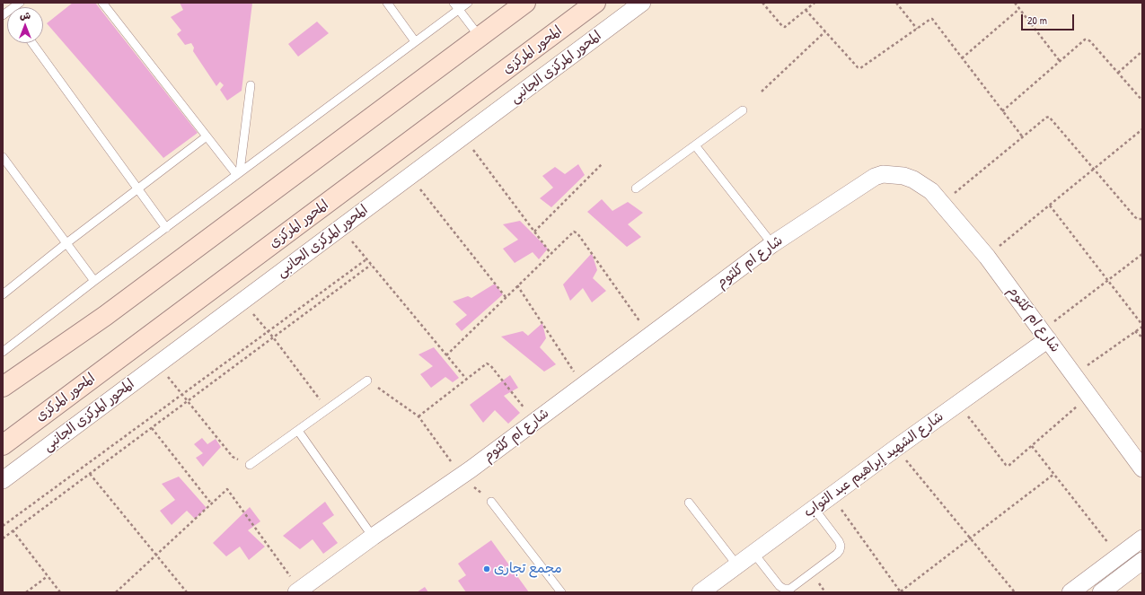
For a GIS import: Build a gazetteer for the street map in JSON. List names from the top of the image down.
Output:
{
  "streets": {
    "main road": ["المحور المركزى"],
    "street": ["المحور المركزى الجانبى", "شارع ام كلثوم", "شارع الشهيد إبراهيم عبد التواب"]
  },
  "crossings": [
    ["شارع ام كلثوم", "شارع الشهيد إبراهيم عبد التواب"]
  ],
  "places": ["مجمع تجارى"],
  "scale_bar": "20 m",
  "north": "top"
}
